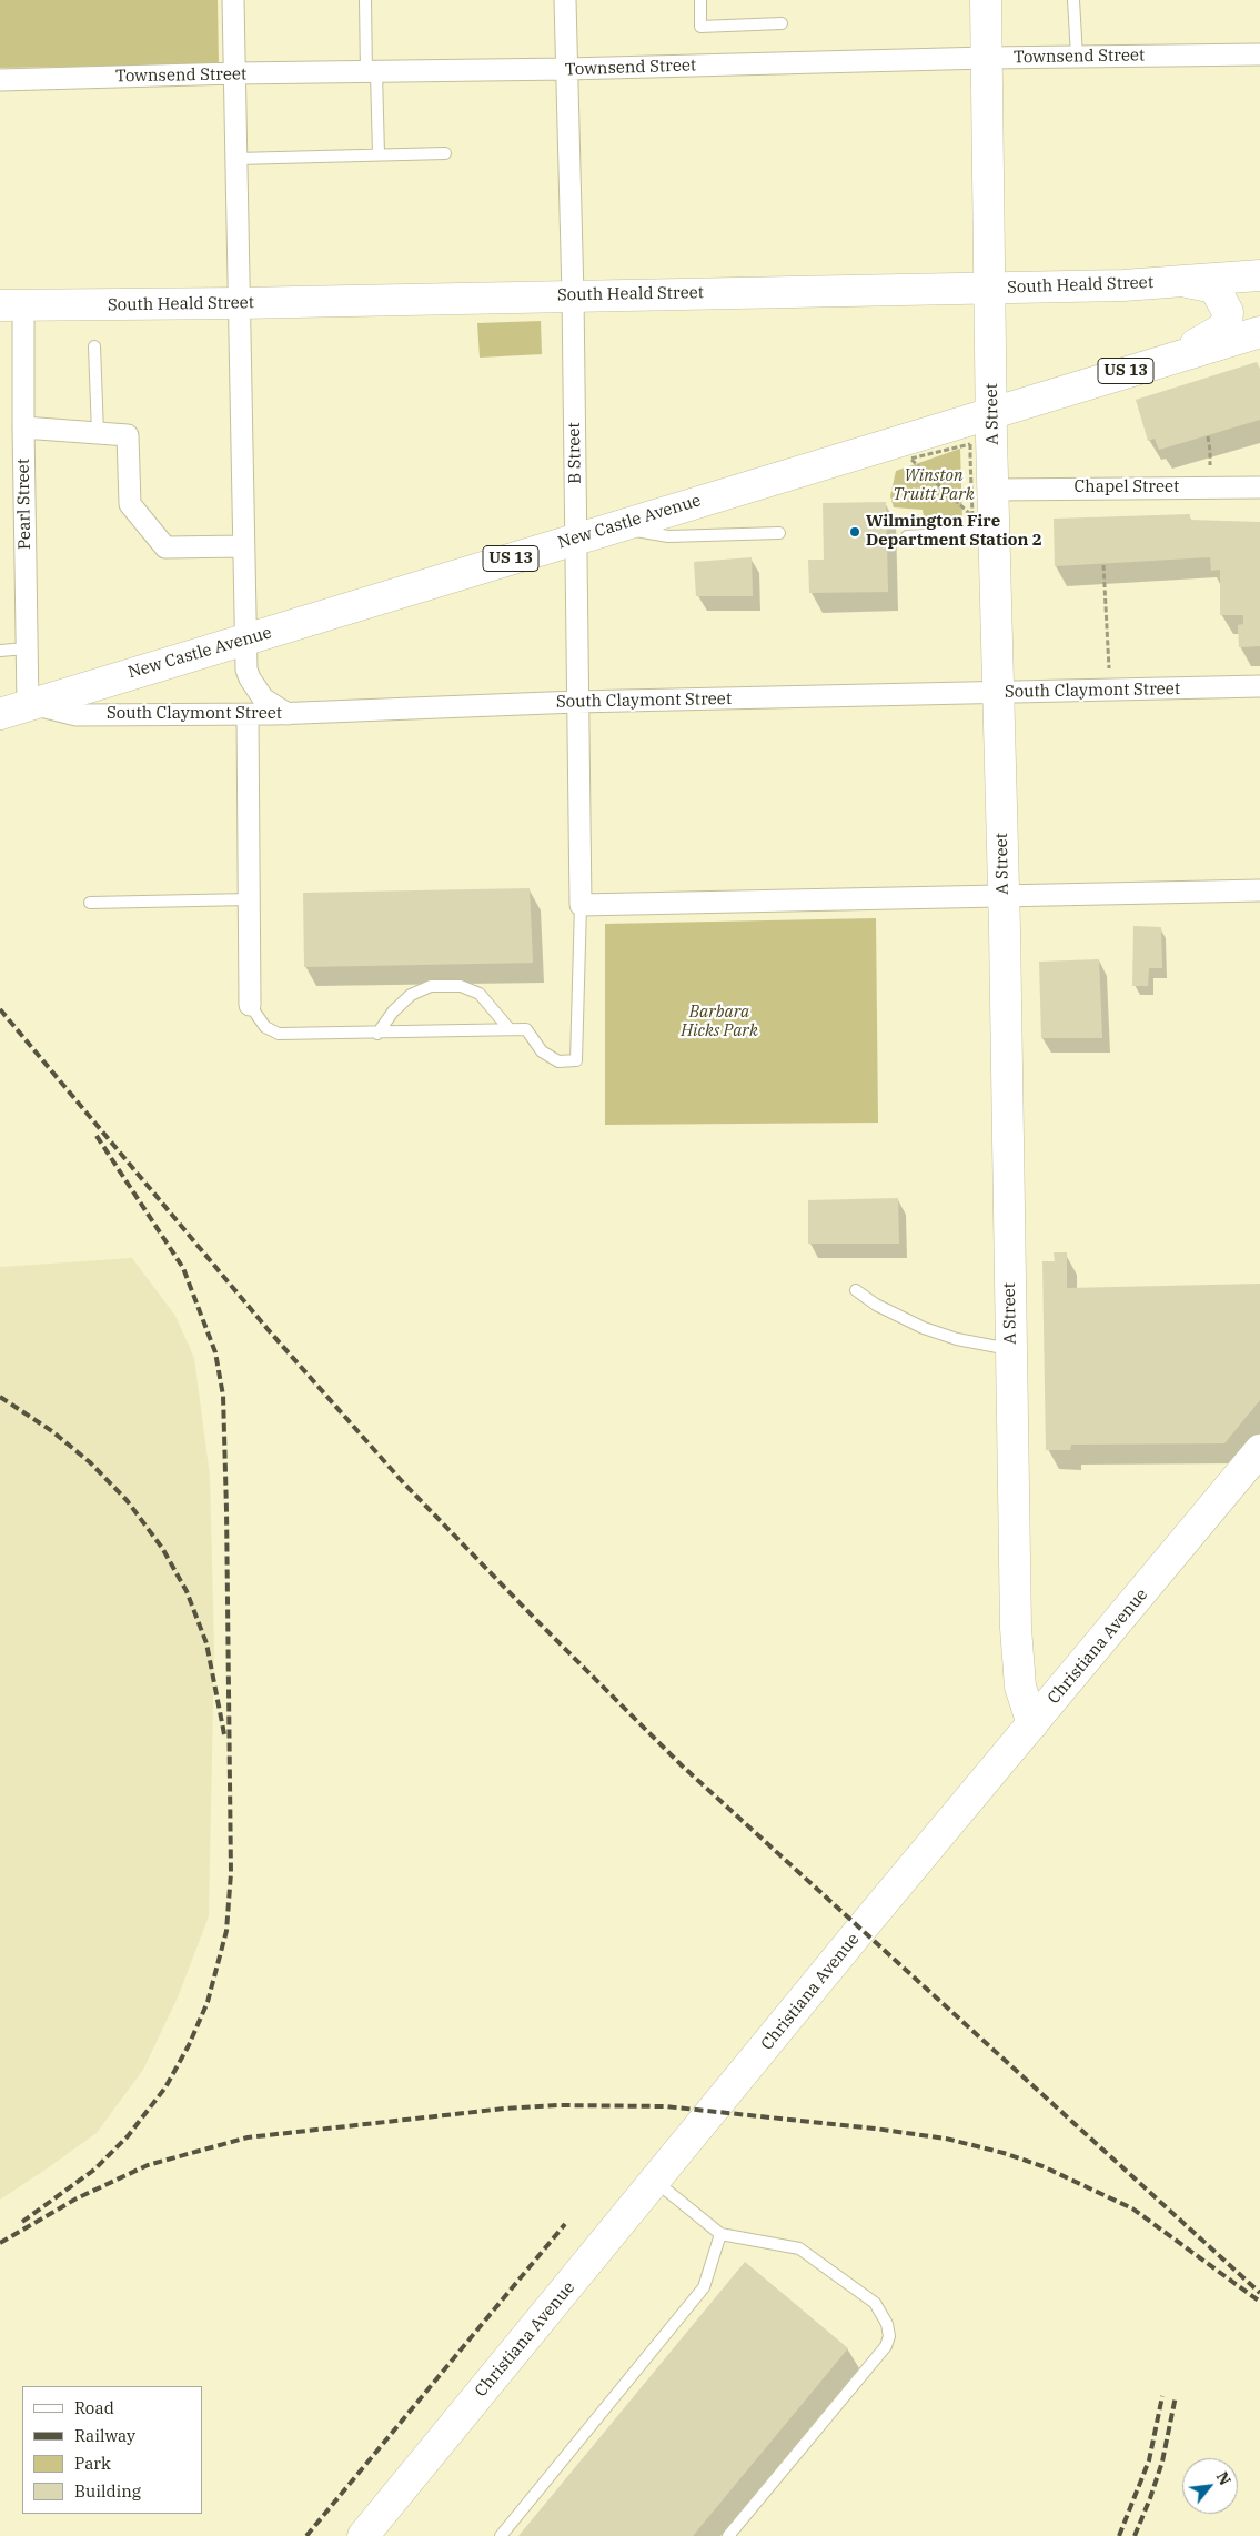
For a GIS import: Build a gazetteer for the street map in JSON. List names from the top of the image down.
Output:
{
  "streets": {
    "main road": [
      "South Heald Street",
      "US 13",
      "A Street",
      "New Castle Avenue",
      "Christiana Avenue"
    ],
    "street": [
      "Townsend Street",
      "B Street",
      "Chapel Street",
      "Pearl Street",
      "South Claymont Street"
    ]
  },
  "crossings": [
    ["Townsend Street", "A Street"],
    ["Townsend Street", "B Street"],
    ["South Heald Street", "A Street"],
    ["South Heald Street", "B Street"],
    ["South Heald Street", "Pearl Street"],
    ["A Street", "Chapel Street"],
    ["A Street", "New Castle Avenue"],
    ["A Street", "South Claymont Street"],
    ["A Street", "Christiana Avenue"],
    ["B Street", "New Castle Avenue"],
    ["B Street", "South Claymont Street"],
    ["Pearl Street", "New Castle Avenue"],
    ["Pearl Street", "South Claymont Street"],
    ["New Castle Avenue", "South Claymont Street"]
  ],
  "parks": ["Winston Truitt Park", "Barbara Hicks Park"],
  "places": ["Wilmington Fire Department Station 2"],
  "legend": [
    "Road",
    "Railway",
    "Park",
    "Building"
  ],
  "north": "top right"
}
